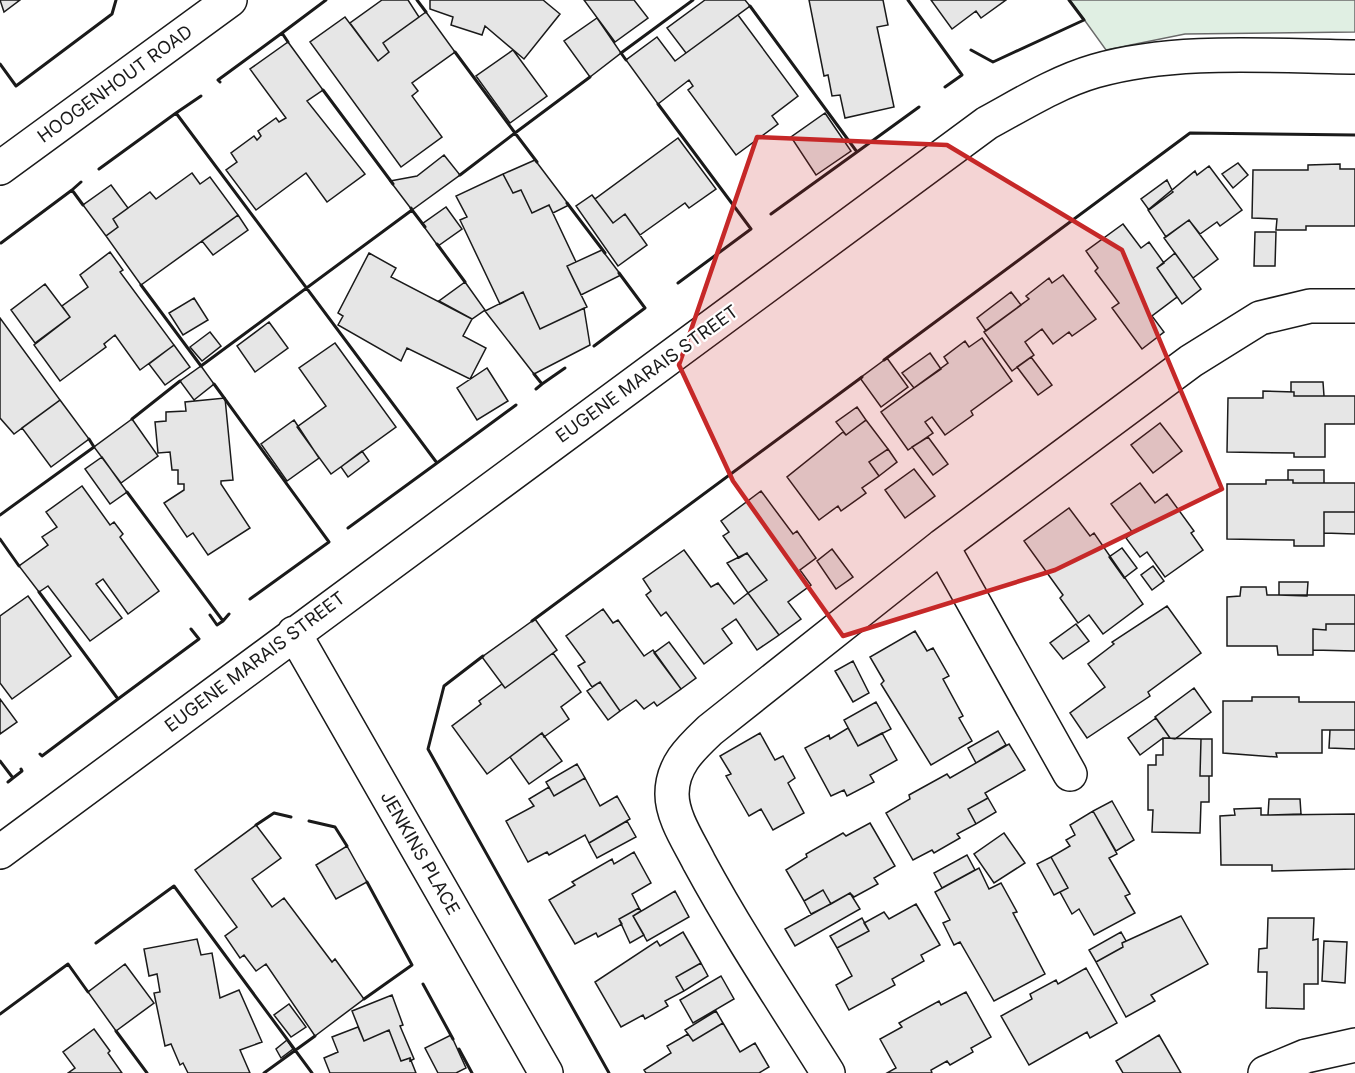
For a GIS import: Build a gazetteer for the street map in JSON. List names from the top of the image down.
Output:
{
  "streets": {
    "street": ["HOOGENHOUT ROAD", "EUGENE MARAIS STREET", "JENKINS PLACE"]
  },
  "crossings": [
    ["EUGENE MARAIS STREET", "JENKINS PLACE"]
  ]
}
